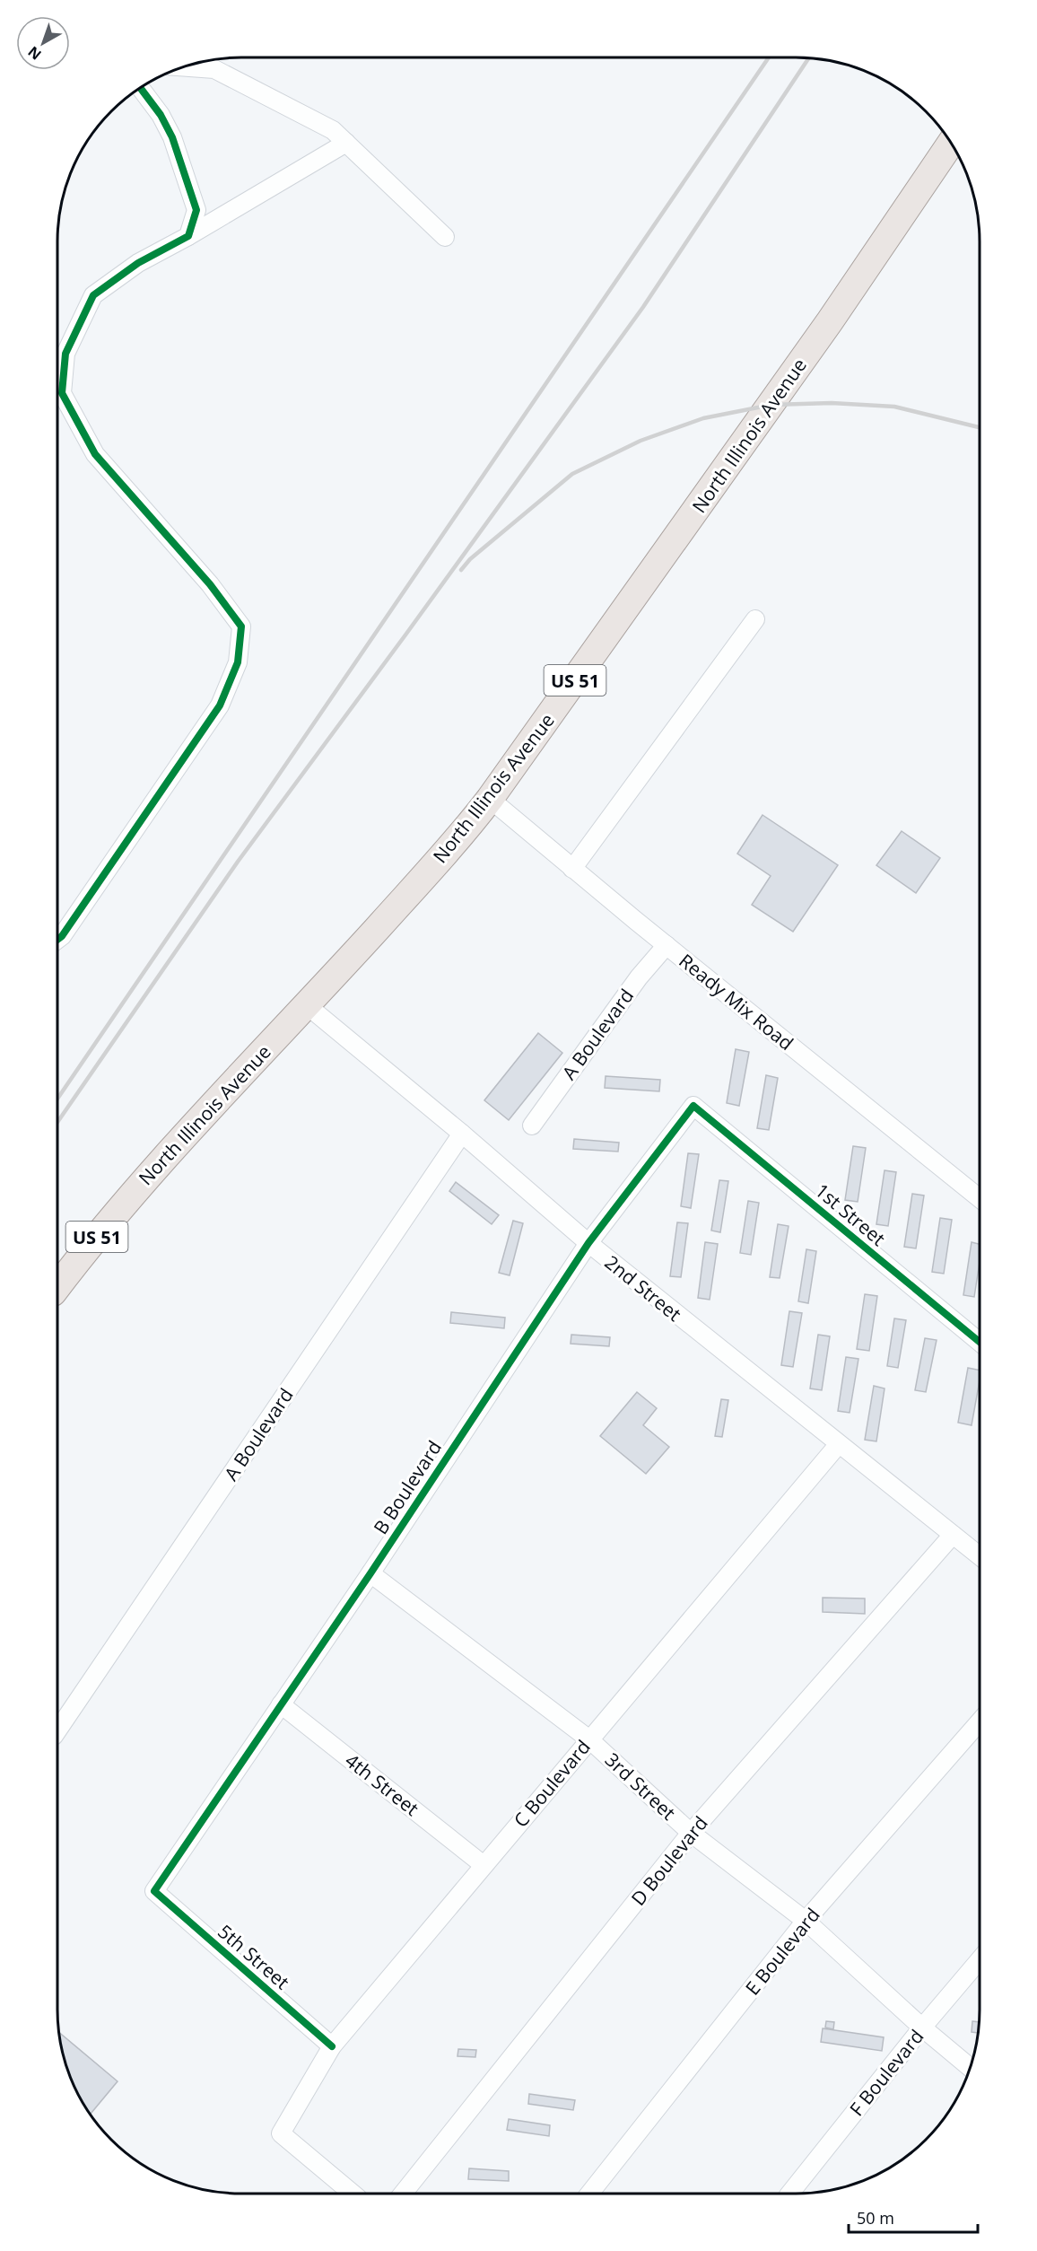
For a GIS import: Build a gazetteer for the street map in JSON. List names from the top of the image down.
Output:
{
  "streets": {
    "main road": ["North Illinois Avenue", "US 51"],
    "street": [
      "Ready Mix Road",
      "A Boulevard",
      "1st Street",
      "2nd Street",
      "B Boulevard",
      "C Boulevard",
      "4th Street",
      "3rd Street",
      "D Boulevard",
      "E Boulevard",
      "5th Street",
      "F Boulevard"
    ]
  },
  "crossings": [
    ["North Illinois Avenue", "Ready Mix Road"],
    ["North Illinois Avenue", "2nd Street"],
    ["Ready Mix Road", "A Boulevard"],
    ["A Boulevard", "2nd Street"],
    ["1st Street", "B Boulevard"],
    ["2nd Street", "B Boulevard"],
    ["2nd Street", "C Boulevard"],
    ["2nd Street", "D Boulevard"],
    ["B Boulevard", "4th Street"],
    ["B Boulevard", "3rd Street"],
    ["B Boulevard", "5th Street"],
    ["C Boulevard", "4th Street"],
    ["C Boulevard", "3rd Street"],
    ["C Boulevard", "5th Street"],
    ["3rd Street", "D Boulevard"],
    ["3rd Street", "E Boulevard"],
    ["3rd Street", "F Boulevard"]
  ],
  "scale_bar": "50 m",
  "north": "bottom left"
}
